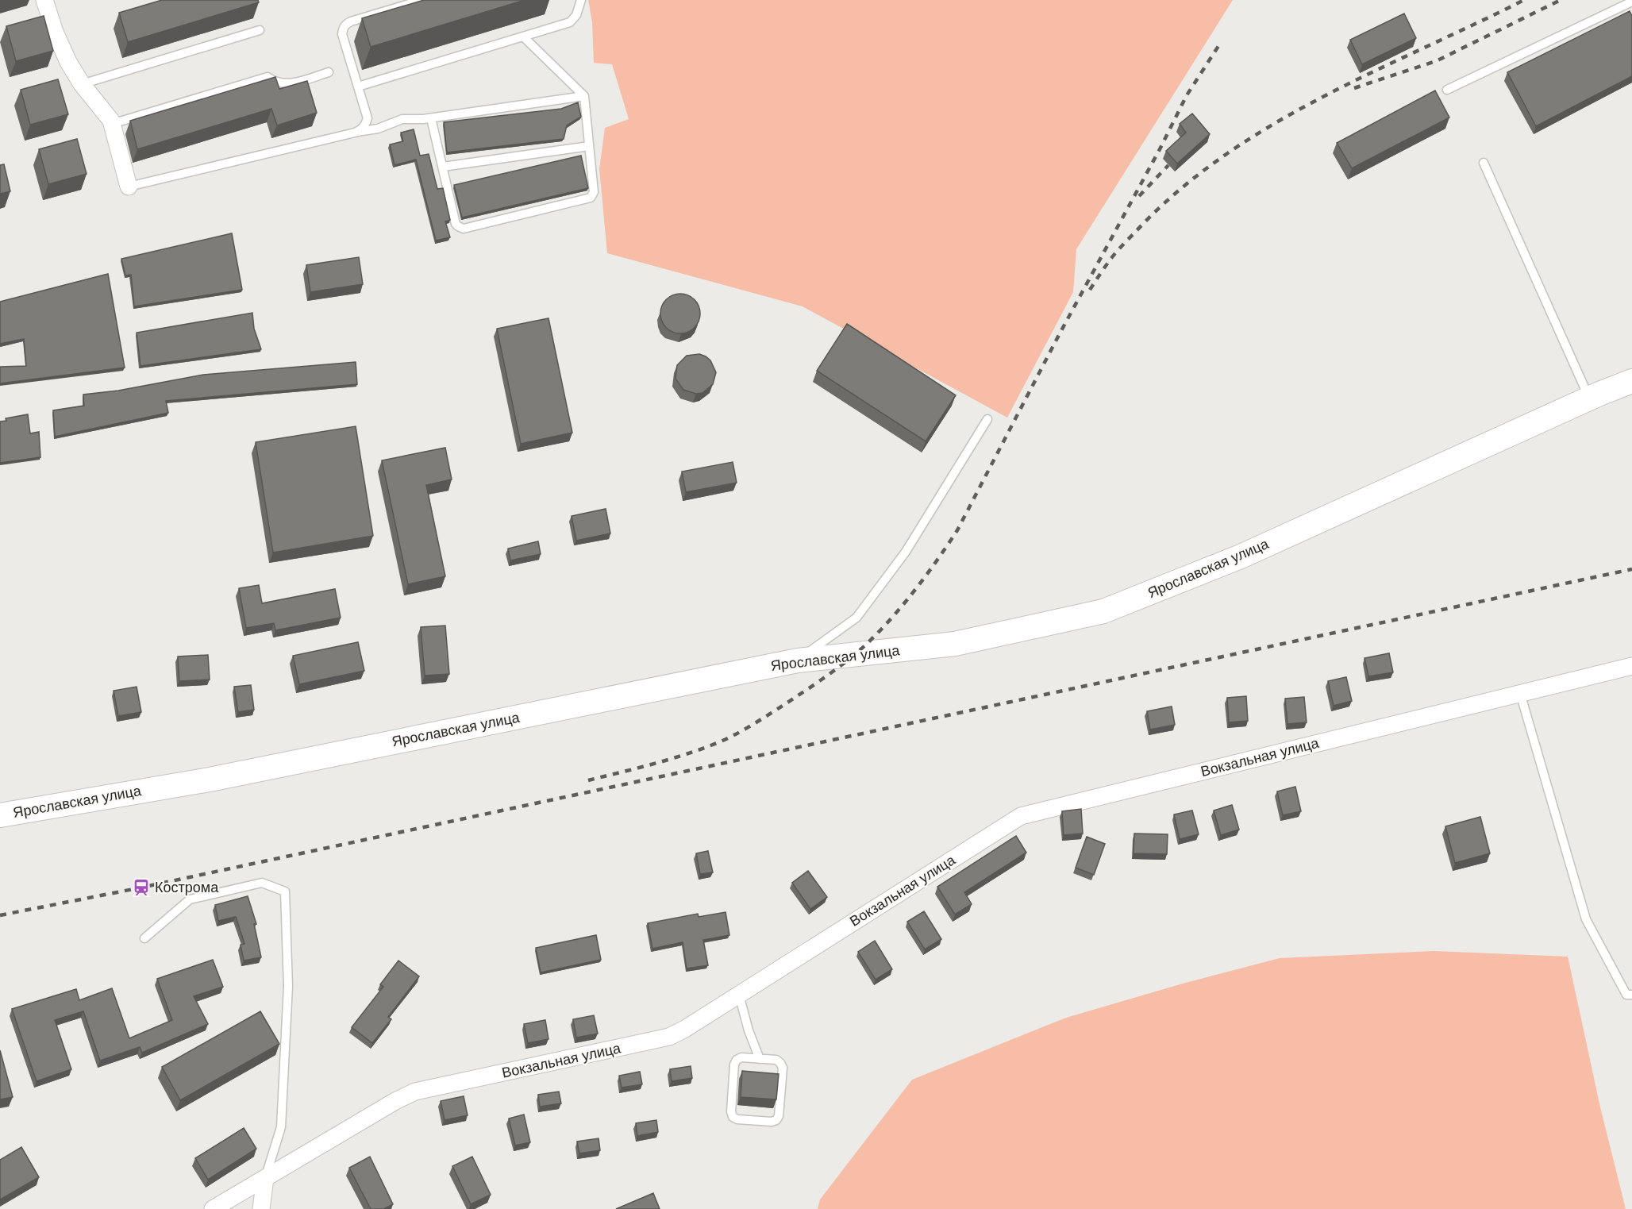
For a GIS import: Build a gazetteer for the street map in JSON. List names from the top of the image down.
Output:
{
  "streets": {
    "main road": ["Ярославская улица"],
    "street": ["Вокзальная улица"]
  },
  "places": {
    "station": ["Кострома"]
  }
}
